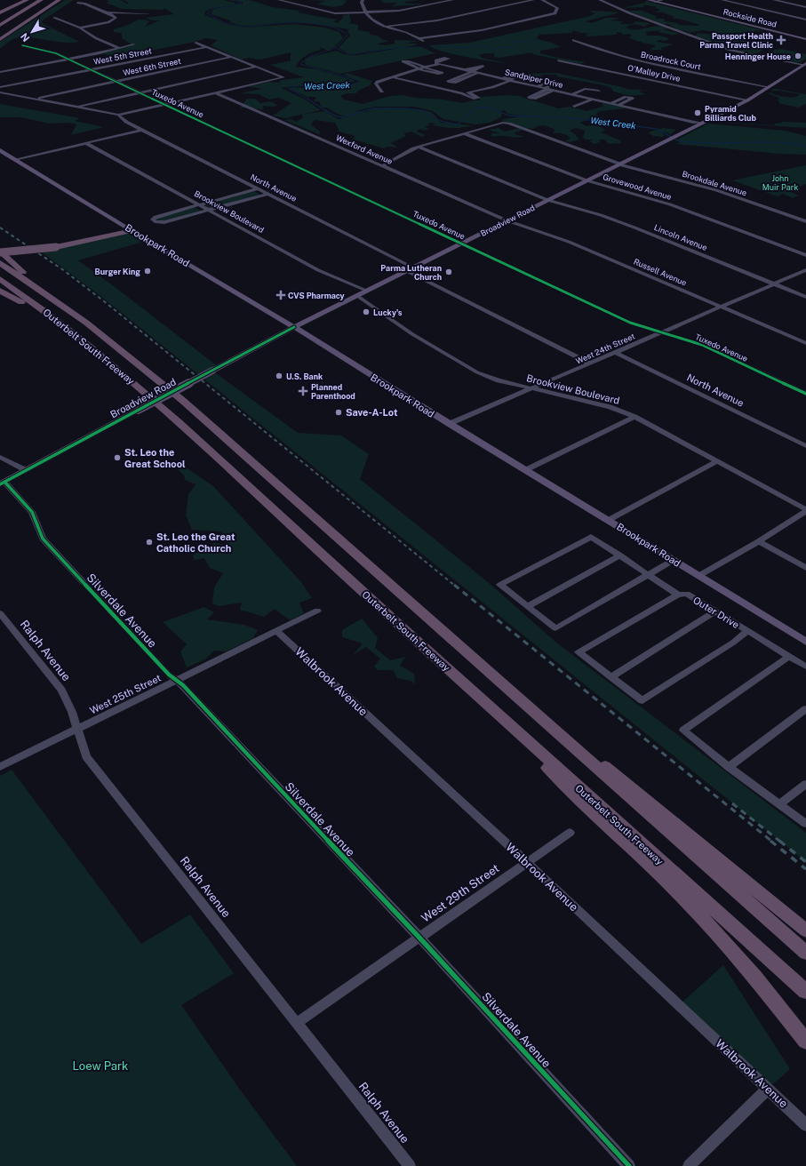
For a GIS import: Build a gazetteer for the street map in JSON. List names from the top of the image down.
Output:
{
  "streets": {
    "highway": ["Outerbelt South Freeway"],
    "main road": ["Rockside Road", "Broadview Road", "Brookpark Road"],
    "street": [
      "West 5th Street",
      "Broadrock Court",
      "West 6th Street",
      "O'Malley Drive",
      "Sandpiper Drive",
      "Tuxedo Avenue",
      "Wexford Avenue",
      "Brookdale Avenue",
      "Grovewood Avenue",
      "North Avenue",
      "Brookview Boulevard",
      "Lincoln Avenue",
      "Russell Avenue",
      "West 24th Street",
      "Silverdale Avenue",
      "Outer Drive",
      "Ralph Avenue",
      "Walbrook Avenue",
      "West 25th Street",
      "West 29th Street"
    ]
  },
  "crossings": [
    ["West 5th Street", "Tuxedo Avenue"],
    ["Broadrock Court", "Broadview Road"],
    ["West 6th Street", "Tuxedo Avenue"],
    ["O'Malley Drive", "Broadview Road"],
    ["Sandpiper Drive", "Broadview Road"],
    ["Tuxedo Avenue", "Broadview Road"],
    ["Tuxedo Avenue", "West 24th Street"],
    ["Wexford Avenue", "Broadview Road"],
    ["Wexford Avenue", "Russell Avenue"],
    ["Brookdale Avenue", "Grovewood Avenue"],
    ["Brookdale Avenue", "Broadview Road"],
    ["Grovewood Avenue", "Broadview Road"],
    ["North Avenue", "Broadview Road"],
    ["North Avenue", "West 24th Street"],
    ["Brookview Boulevard", "Broadview Road"],
    ["Brookview Boulevard", "West 24th Street"],
    ["Broadview Road", "Lincoln Avenue"],
    ["Broadview Road", "Brookpark Road"],
    ["Broadview Road", "Russell Avenue"],
    ["Broadview Road", "Silverdale Avenue"],
    ["Lincoln Avenue", "West 24th Street"],
    ["Brookpark Road", "West 24th Street"],
    ["Russell Avenue", "West 24th Street"],
    ["Silverdale Avenue", "West 25th Street"],
    ["Silverdale Avenue", "West 29th Street"],
    ["Ralph Avenue", "West 25th Street"],
    ["Ralph Avenue", "West 29th Street"],
    ["Walbrook Avenue", "West 25th Street"],
    ["Walbrook Avenue", "West 29th Street"]
  ],
  "water": ["West Creek"],
  "parks": ["John Muir Park", "Loew Park"],
  "places": {
    "health": ["Passport Health Parma Travel Clinic", "CVS Pharmacy", "Planned Parenthood"],
    "other": [
      "Henninger House",
      "Pyramid Billiards Club",
      "Burger King",
      "Parma Lutheran Church",
      "Lucky's",
      "U.S. Bank",
      "Save-A-Lot",
      "St. Leo the Great School",
      "St. Leo the Great Catholic Church"
    ]
  },
  "north": "bottom left"
}
